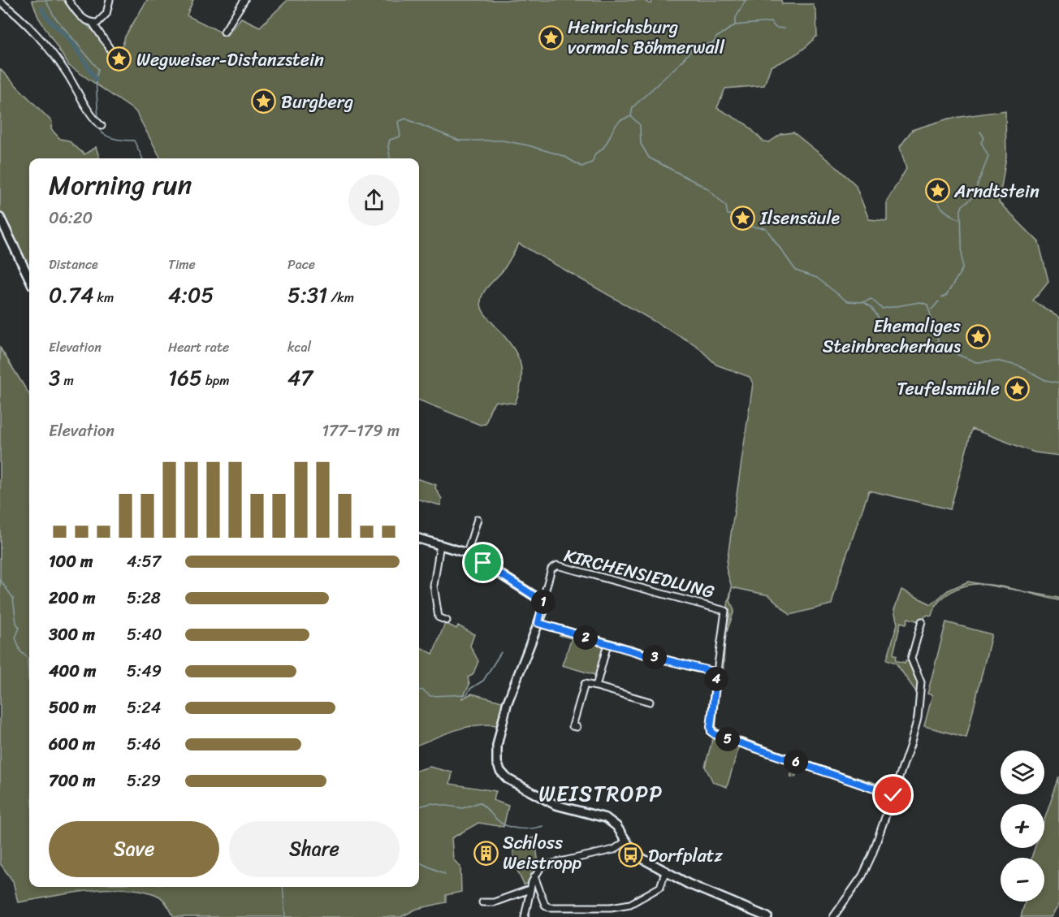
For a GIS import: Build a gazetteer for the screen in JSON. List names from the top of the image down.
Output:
{
  "streets": {
    "street": ["KIRCHENSIEDLUNG"]
  },
  "districts": ["WEISTROPP"],
  "places": {
    "place": [
      "Heinrichsburg vormals Böhmerwall",
      "Wegweiser-Distanzstein",
      "Burgberg",
      "Arndtstein",
      "Ilsensäule",
      "Ehemaliges Steinbrecherhaus",
      "Teufelsmühle"
    ],
    "building": ["Schloss Weistropp"],
    "bus stop": ["Dorfplatz"]
  },
  "page": {
    "heading": ["Morning run", "06:20"],
    "stats": [
      ["Distance", "0.74 km"],
      ["Time", "4:05"],
      ["Pace", "5:31 /km"],
      ["Elevation", "3 m"],
      ["Heart rate", "165 bpm"],
      ["kcal", "47"]
    ],
    "chart": ["Elevation", "177–179 m"],
    "list": [
      {
        "name": "100 m",
        "note": "4:57"
      },
      {
        "name": "200 m",
        "note": "5:28"
      },
      {
        "name": "300 m",
        "note": "5:40"
      },
      {
        "name": "400 m",
        "note": "5:49"
      },
      {
        "name": "500 m",
        "note": "5:24"
      },
      {
        "name": "600 m",
        "note": "5:46"
      },
      {
        "name": "700 m",
        "note": "5:29"
      }
    ],
    "pins": [
      "1",
      "2",
      "3",
      "4",
      "5",
      "6"
    ],
    "map_buttons": ["+", "−"],
    "buttons": ["Save", "Share"]
  }
}
